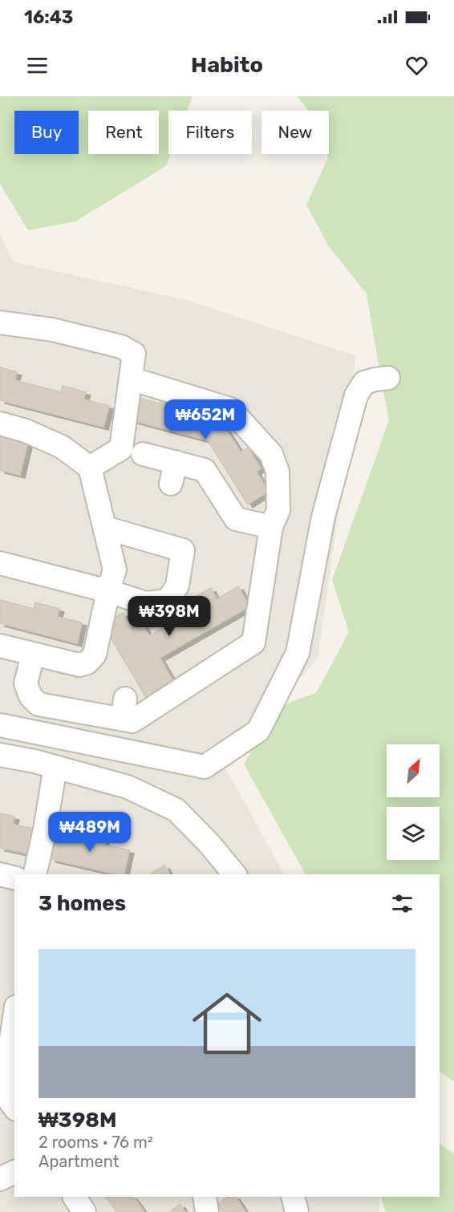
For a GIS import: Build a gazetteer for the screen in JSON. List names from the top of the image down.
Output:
{
  "north": "top right",
  "page": {
    "status": "16:43",
    "header": "Habito",
    "chip": [
      "Buy",
      "Rent",
      "Filters",
      "New"
    ],
    "price": ["₩652M", "₩398M", "₩489M"],
    "heading": "3 homes",
    "list": [
      {
        "name": "₩398M",
        "note": "2 rooms · 76 m² · Apartment"
      }
    ]
  }
}
